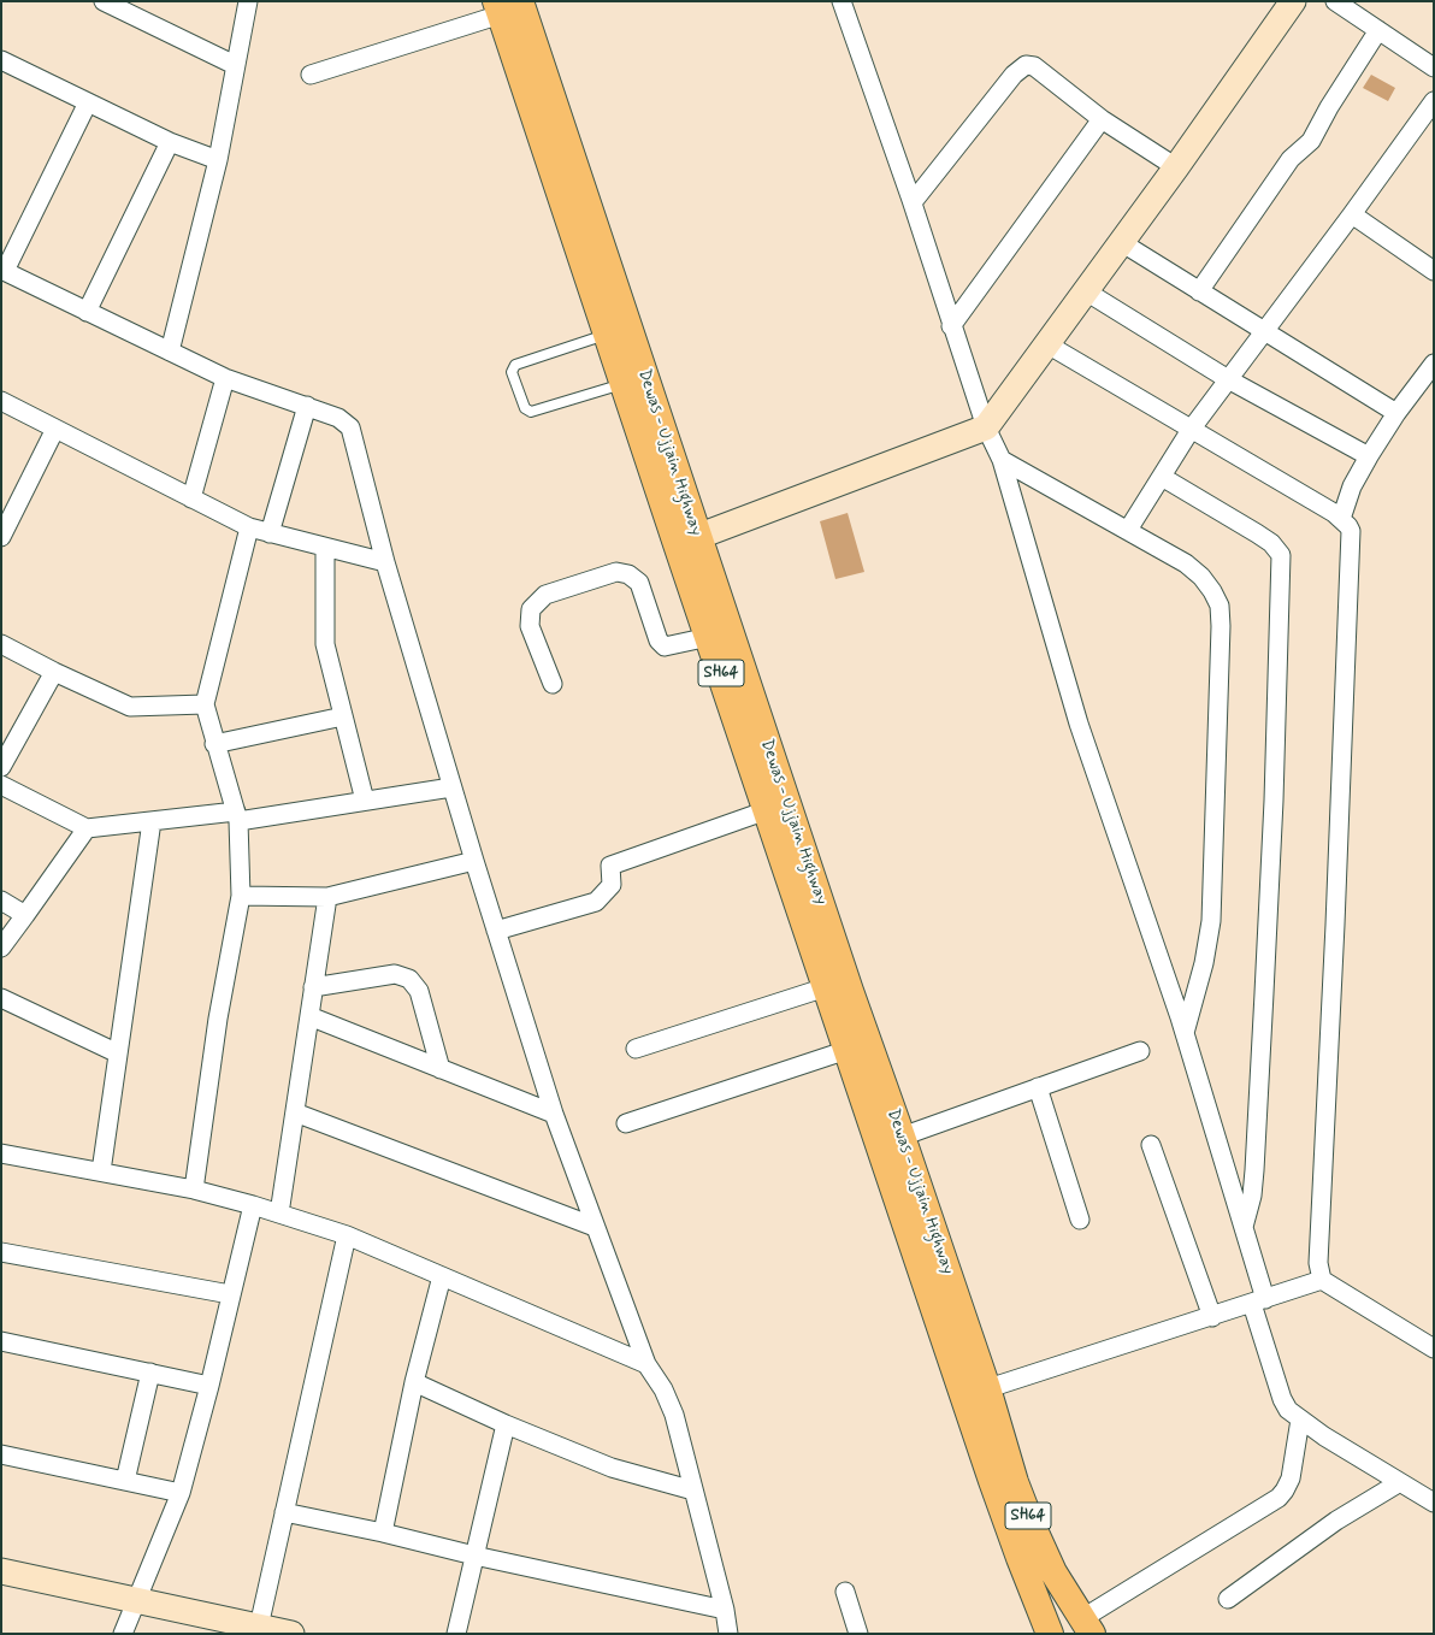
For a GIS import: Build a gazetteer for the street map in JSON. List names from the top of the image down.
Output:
{
  "streets": {
    "main road": ["Dewas - Ujjain Highway", "SH64"]
  }
}
